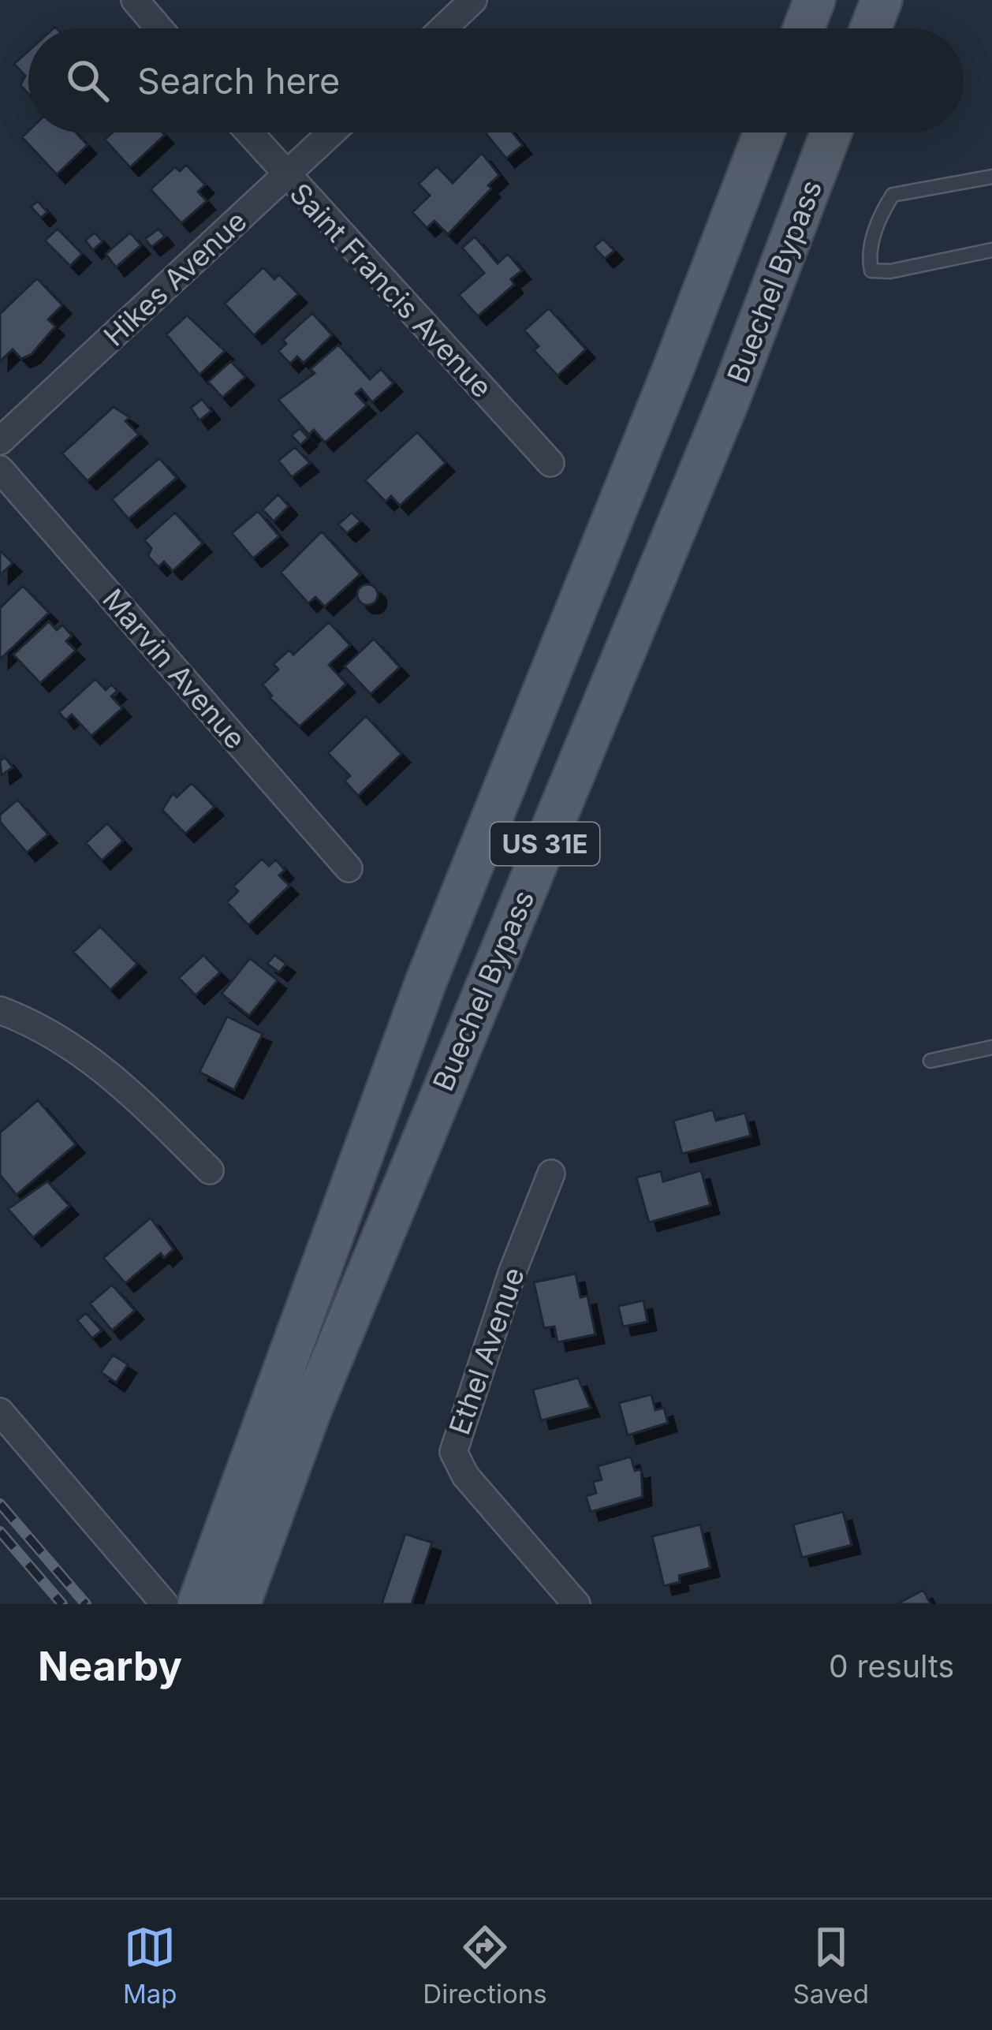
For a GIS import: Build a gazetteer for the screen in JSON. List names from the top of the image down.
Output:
{
  "streets": {
    "main road": ["Buechel Bypass", "US 31E"],
    "street": [
      "Hikes Avenue",
      "Saint Francis Avenue",
      "Marvin Avenue",
      "Ethel Avenue"
    ]
  },
  "crossings": [
    ["Hikes Avenue", "Saint Francis Avenue"]
  ],
  "page": {
    "search": "Search here",
    "heading": ["Nearby", "0 results"],
    "nav": ["Map", "Directions", "Saved"]
  }
}
